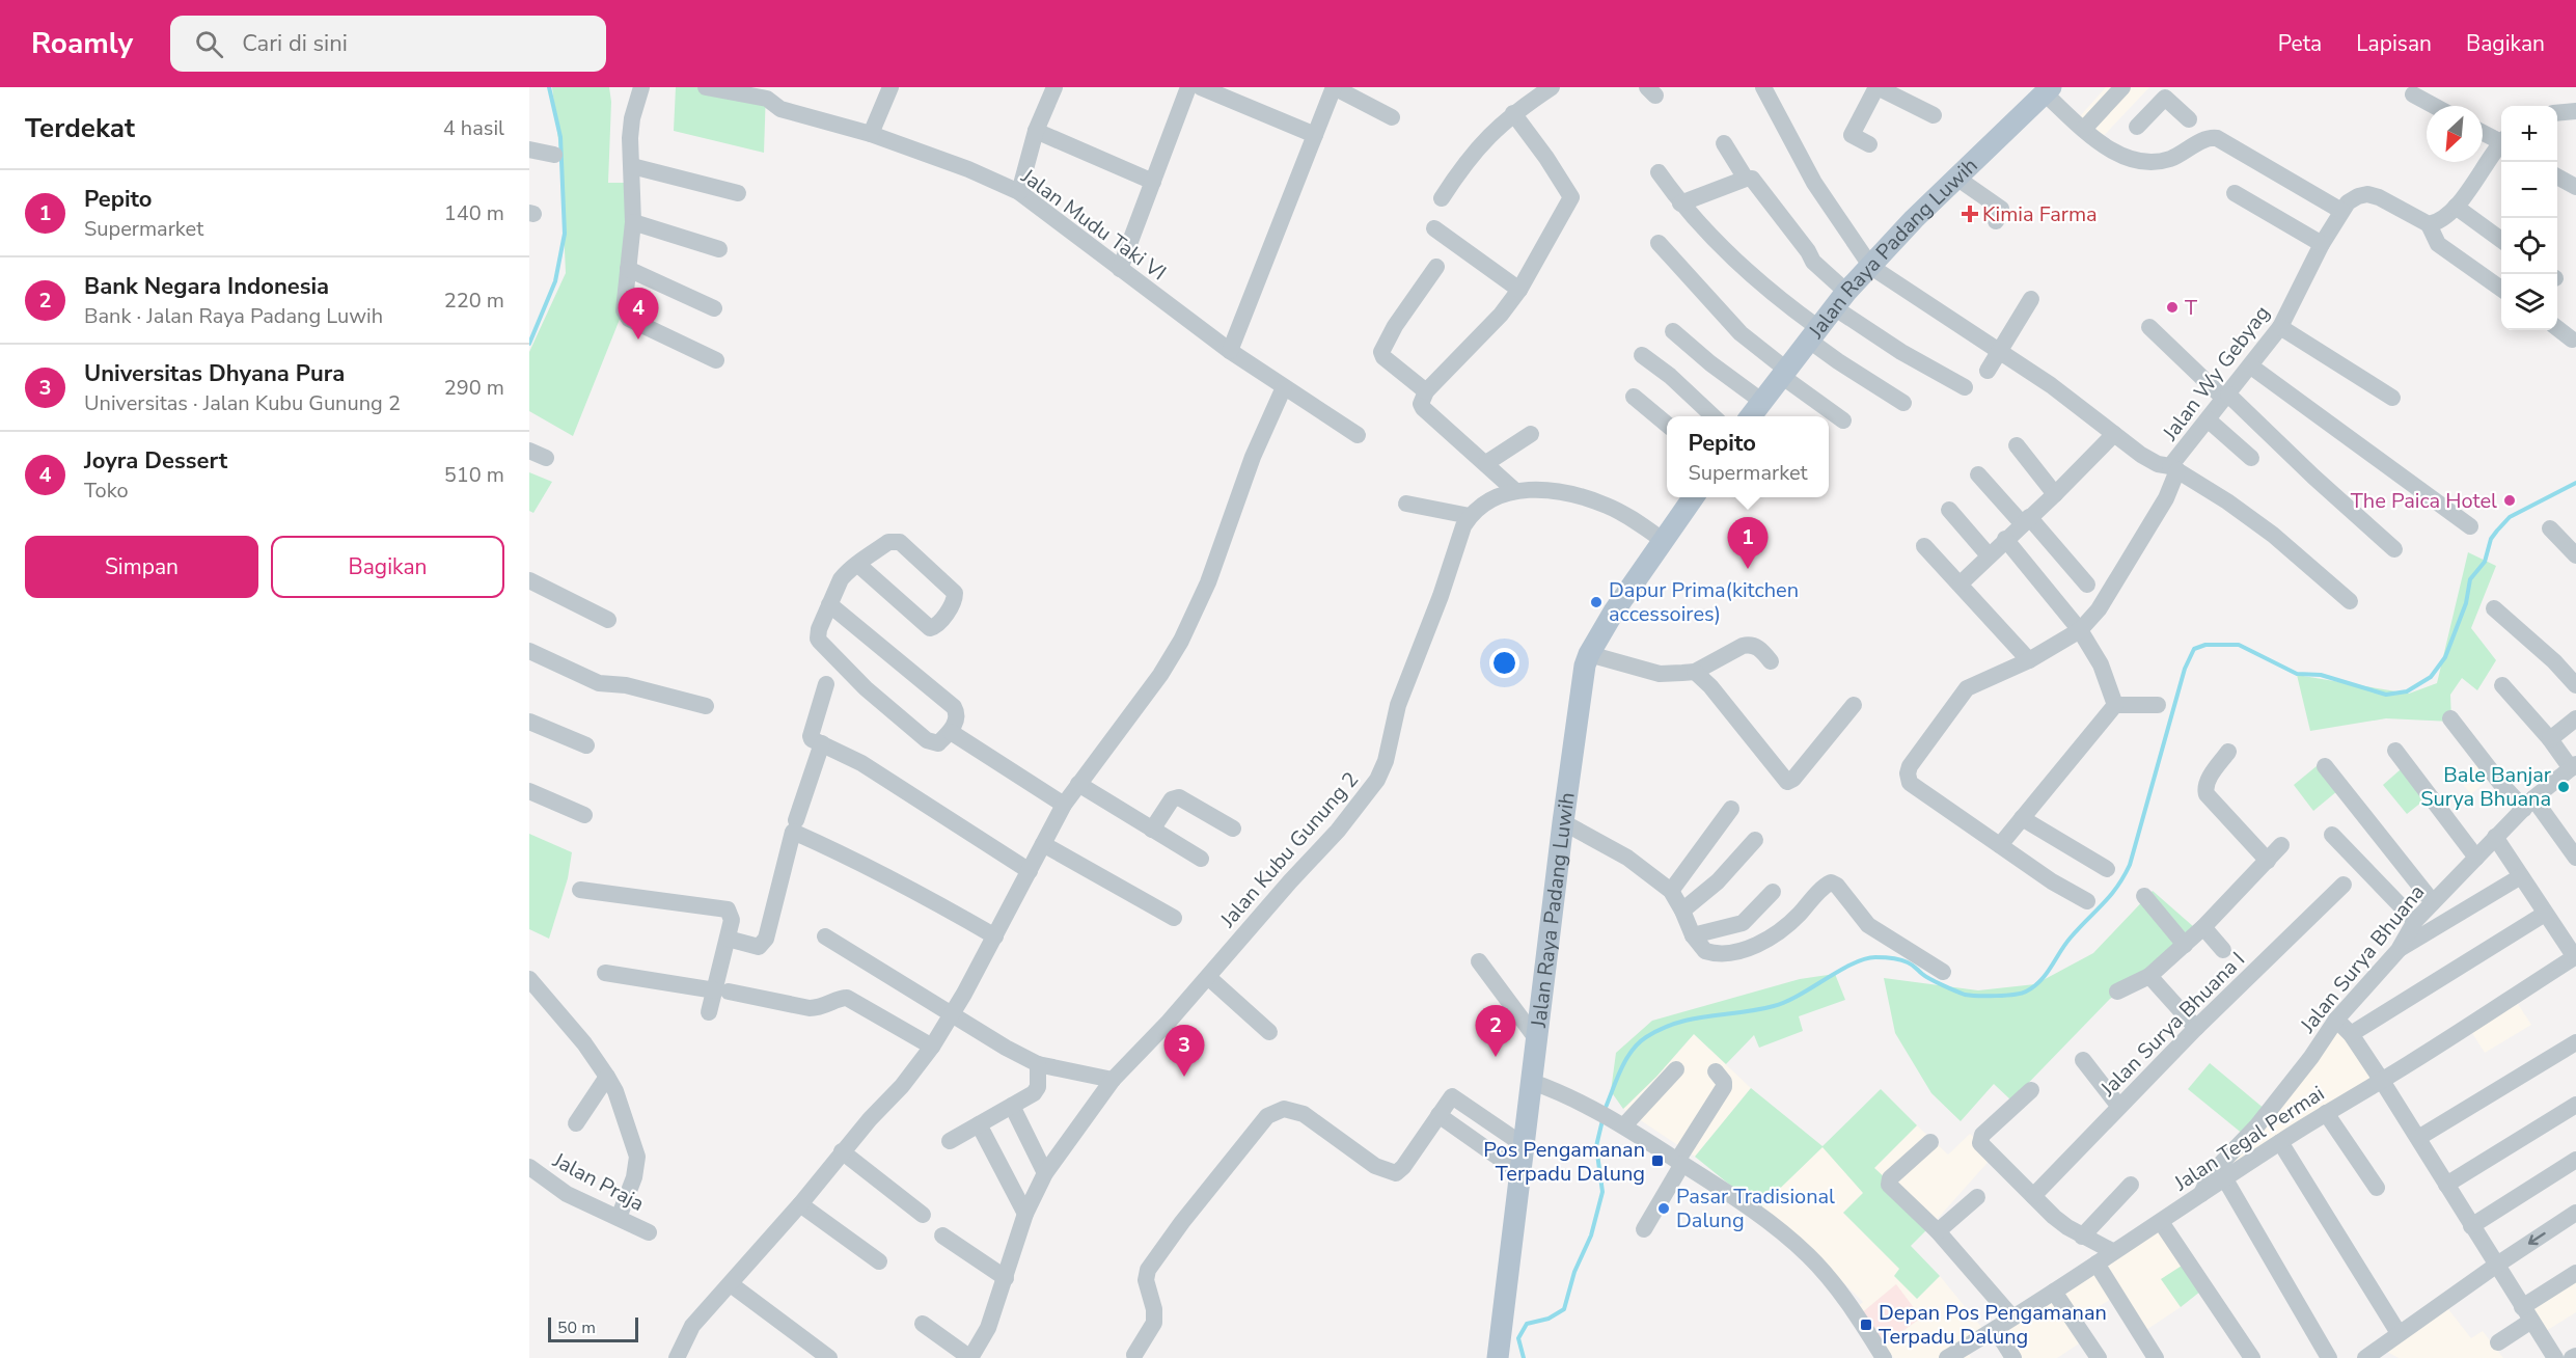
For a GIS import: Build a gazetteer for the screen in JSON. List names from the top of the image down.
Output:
{
  "streets": {
    "main road": ["Jalan Raya Padang Luwih"],
    "street": [
      "Jalan Mudu Taki VI",
      "Jalan Wy Gebyag",
      "Jalan Kubu Gunung 2",
      "Jalan Surya Bhuana",
      "Jalan Surya Bhuana I",
      "Jalan Tegal Permai",
      "Jalan Praja"
    ]
  },
  "crossings": [
    ["Jalan Raya Padang Luwih", "Jalan Wy Gebyag"],
    ["Jalan Surya Bhuana", "Jalan Tegal Permai"]
  ],
  "places": {
    "health": ["Kimia Farma"],
    "other": [
      "T",
      "The Paica Hotel",
      "Dapur Prima(kitchen accessoires)",
      "Bale Banjar Surya Bhuana",
      "Pasar Tradisional Dalung"
    ],
    "transit": ["Pos Pengamanan Terpadu Dalung", "Depan Pos Pengamanan Terpadu Dalung"]
  },
  "scale_bar": "50 m",
  "north": "bottom left",
  "page": {
    "header": "Roamly",
    "search": "Cari di sini",
    "nav": ["Peta", "Lapisan", "Bagikan"],
    "heading": ["Terdekat", "4 hasil"],
    "map_buttons": ["+", "−"],
    "list": [
      {
        "mark": "1",
        "name": "Pepito",
        "note": "Supermarket",
        "value": "140 m"
      },
      {
        "mark": "2",
        "name": "Bank Negara Indonesia",
        "note": "Bank · Jalan Raya Padang Luwih",
        "value": "220 m"
      },
      {
        "mark": "3",
        "name": "Universitas Dhyana Pura",
        "note": "Universitas · Jalan Kubu Gunung 2",
        "value": "290 m"
      },
      {
        "mark": "4",
        "name": "Joyra Dessert",
        "note": "Toko",
        "value": "510 m"
      }
    ],
    "pins": [
      "4",
      "1",
      "2",
      "3"
    ],
    "popup": ["Pepito", "Supermarket"],
    "buttons": ["Simpan", "Bagikan"],
    "scale": "50 m"
  }
}
